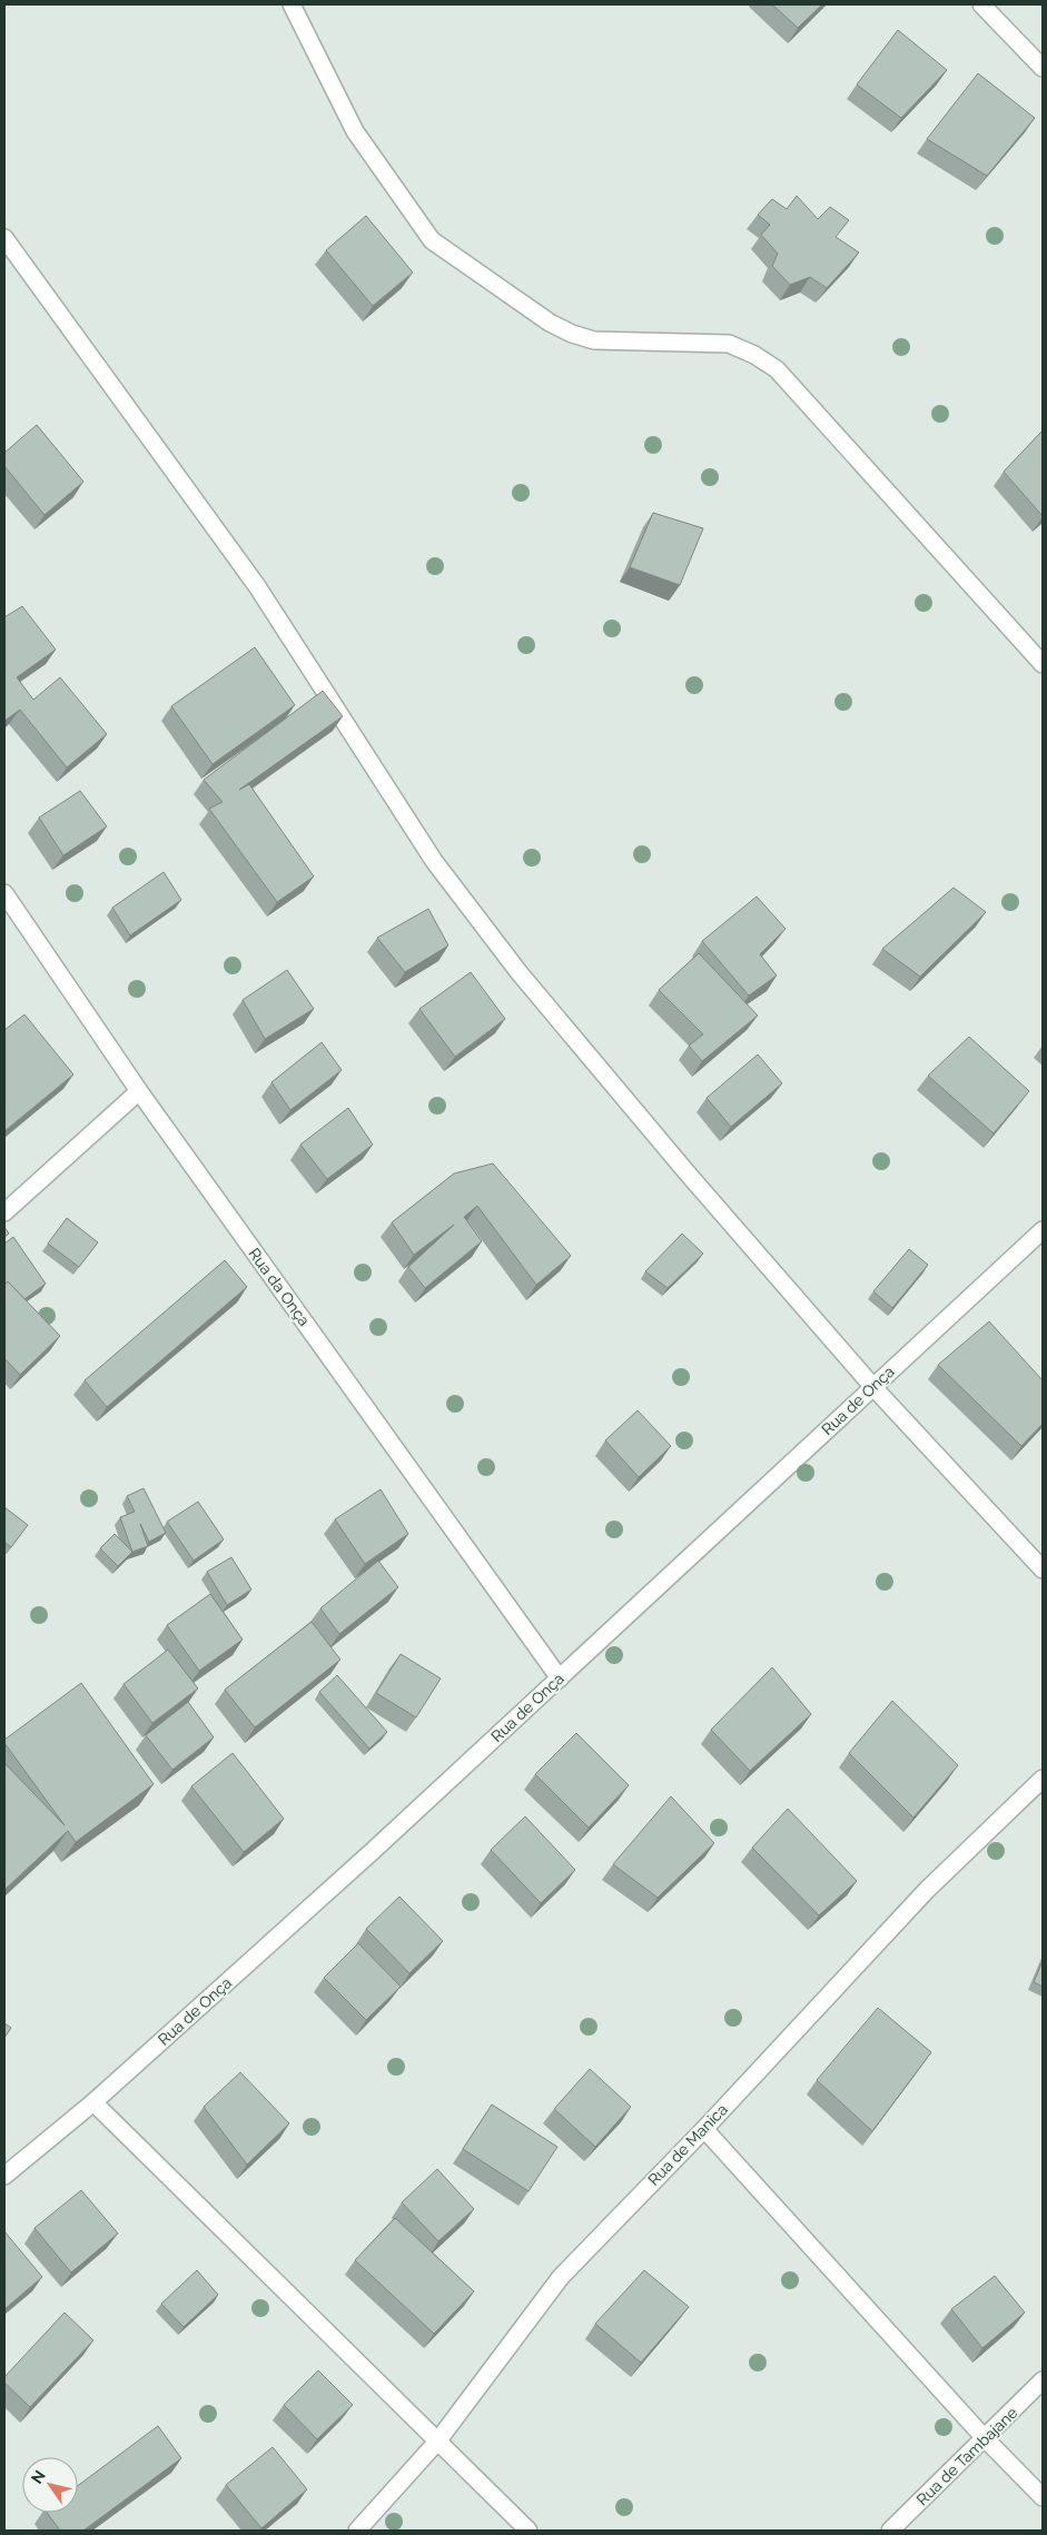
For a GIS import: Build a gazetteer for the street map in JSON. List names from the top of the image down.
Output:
{
  "streets": {
    "street": [
      "Rua da Onça",
      "Rua de Onça",
      "Rua de Manica",
      "Rua de Tambajane"
    ]
  },
  "crossings": [
    ["Rua da Onça", "Rua de Onça"]
  ],
  "north": "top left"
}
